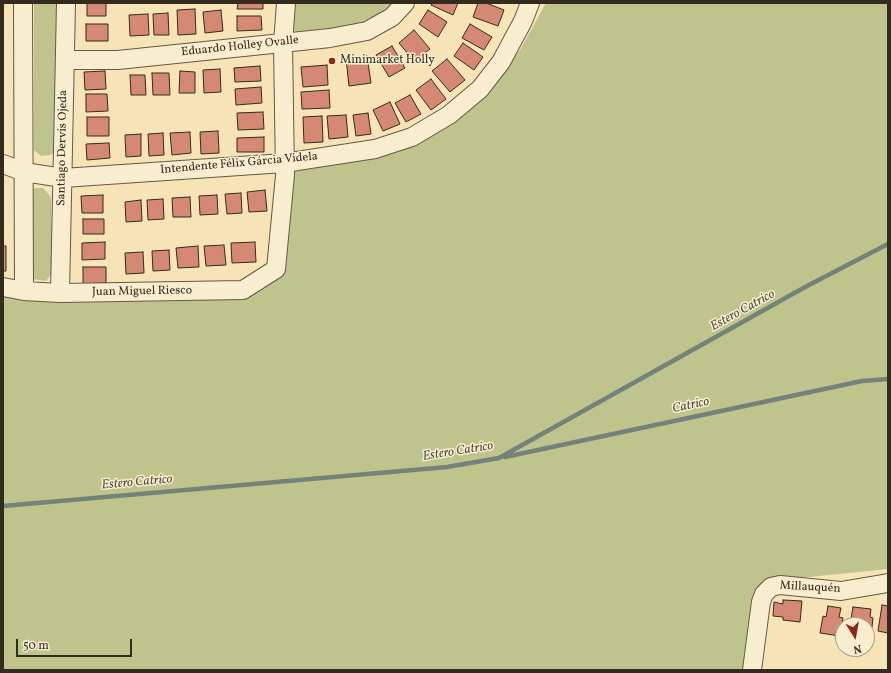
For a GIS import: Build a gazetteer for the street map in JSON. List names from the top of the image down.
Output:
{
  "streets": {
    "street": [
      "Eduardo Holley Ovalle",
      "Santiago Dervis Ojeda",
      "Intendente Félix Gárcia Videla",
      "Juan Miguel Riesco",
      "Millauquén"
    ]
  },
  "crossings": [
    ["Eduardo Holley Ovalle", "Santiago Dervis Ojeda"],
    ["Santiago Dervis Ojeda", "Intendente Félix Gárcia Videla"],
    ["Santiago Dervis Ojeda", "Juan Miguel Riesco"],
    ["Intendente Félix Gárcia Videla", "Juan Miguel Riesco"]
  ],
  "water": ["Estero Catrico", "Catrico"],
  "places": ["Minimarket Holly"],
  "scale_bar": "50 m",
  "north": "bottom"
}
